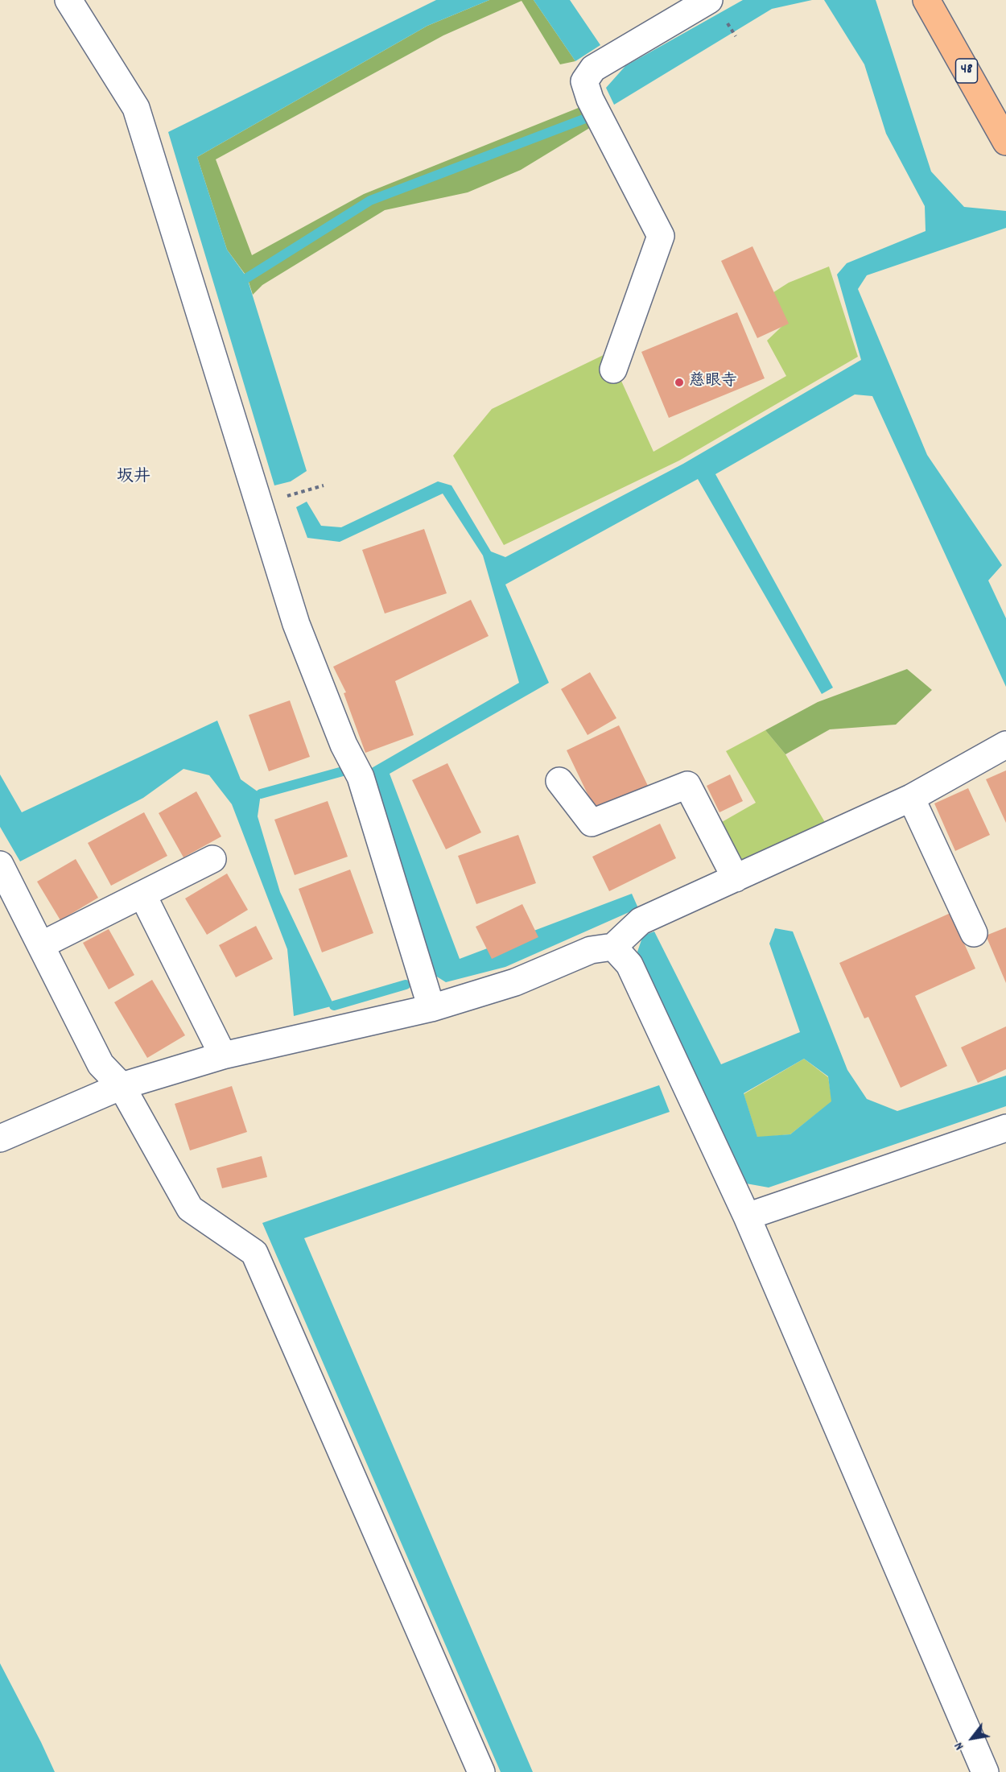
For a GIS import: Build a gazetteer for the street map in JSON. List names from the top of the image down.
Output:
{
  "streets": {
    "main road": ["48"]
  },
  "districts": ["坂井"],
  "places": ["慈眼寺"],
  "north": "bottom left"
}
